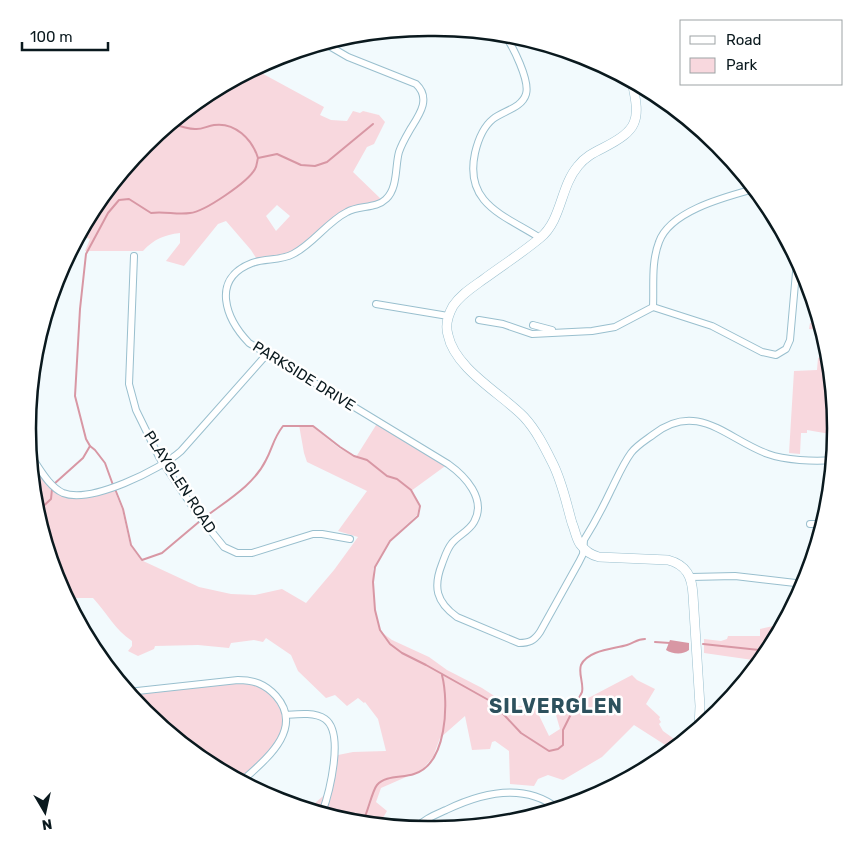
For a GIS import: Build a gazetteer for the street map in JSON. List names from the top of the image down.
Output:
{
  "streets": {
    "street": ["PARKSIDE DRIVE", "PLAYGLEN ROAD"]
  },
  "districts": ["SILVERGLEN"],
  "legend": ["Road", "Park"],
  "scale_bar": "100 m",
  "north": "bottom"
}
